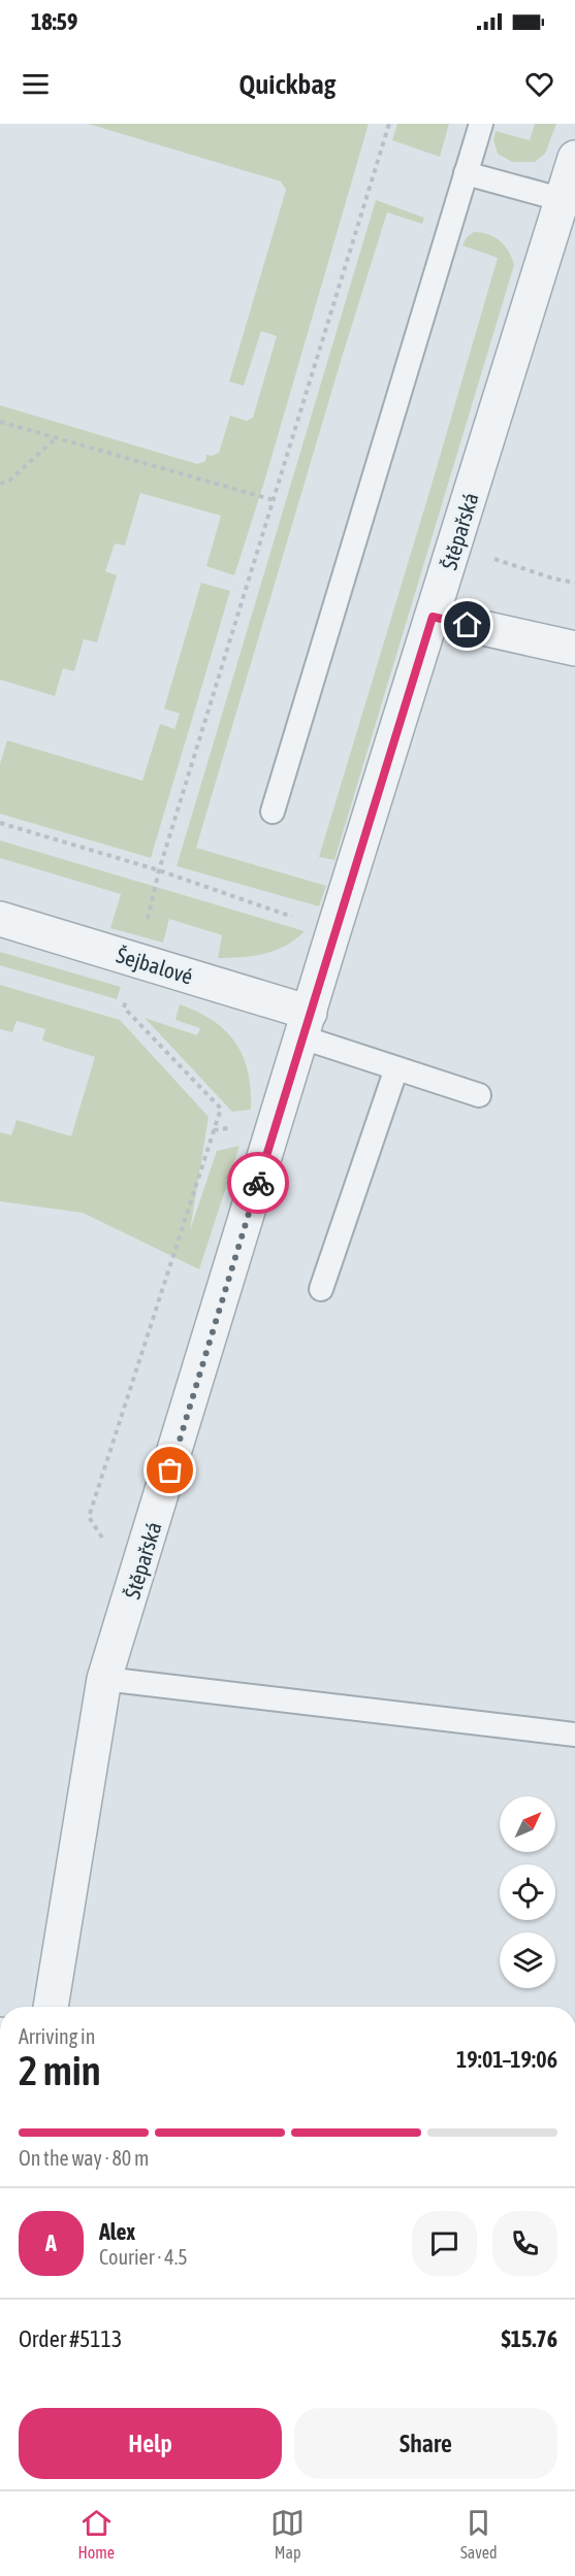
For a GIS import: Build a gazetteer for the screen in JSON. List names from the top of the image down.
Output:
{
  "streets": {
    "street": ["Štěpařská", "Šejbalové"]
  },
  "crossings": [
    ["Štěpařská", "Šejbalové"]
  ],
  "north": "top right",
  "page": {
    "status": "18:59",
    "header": "Quickbag",
    "heading": ["2 min", "Arriving in", "19:01–19:06"],
    "panel": [
      "Alex",
      "Courier · 4.5",
      "Order #5113",
      "$15.76"
    ],
    "bar": "On the way · 80 m",
    "round": "A",
    "buttons": ["Help", "Share"],
    "tabs": ["Home", "Map", "Saved"]
  }
}
